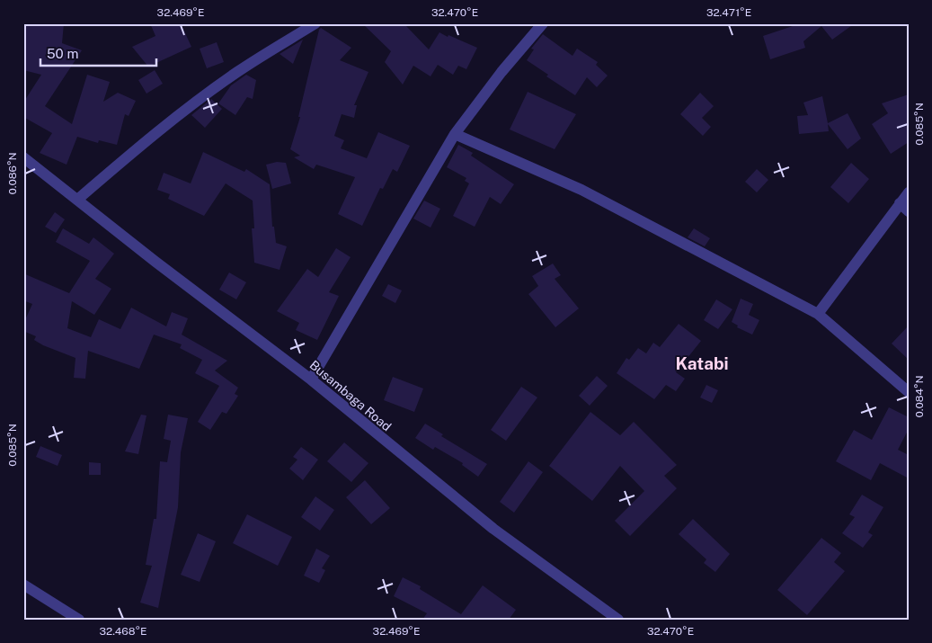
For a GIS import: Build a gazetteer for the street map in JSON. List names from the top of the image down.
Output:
{
  "streets": {
    "street": ["Busambaga Road"]
  },
  "districts": ["Katabi"],
  "scale_bar": "50 m",
  "coordinates": [
    "32.469°E",
    "32.470°E",
    "32.471°E",
    "0.085°N",
    "0.086°N",
    "0.084°N",
    "32.468°E"
  ]
}
